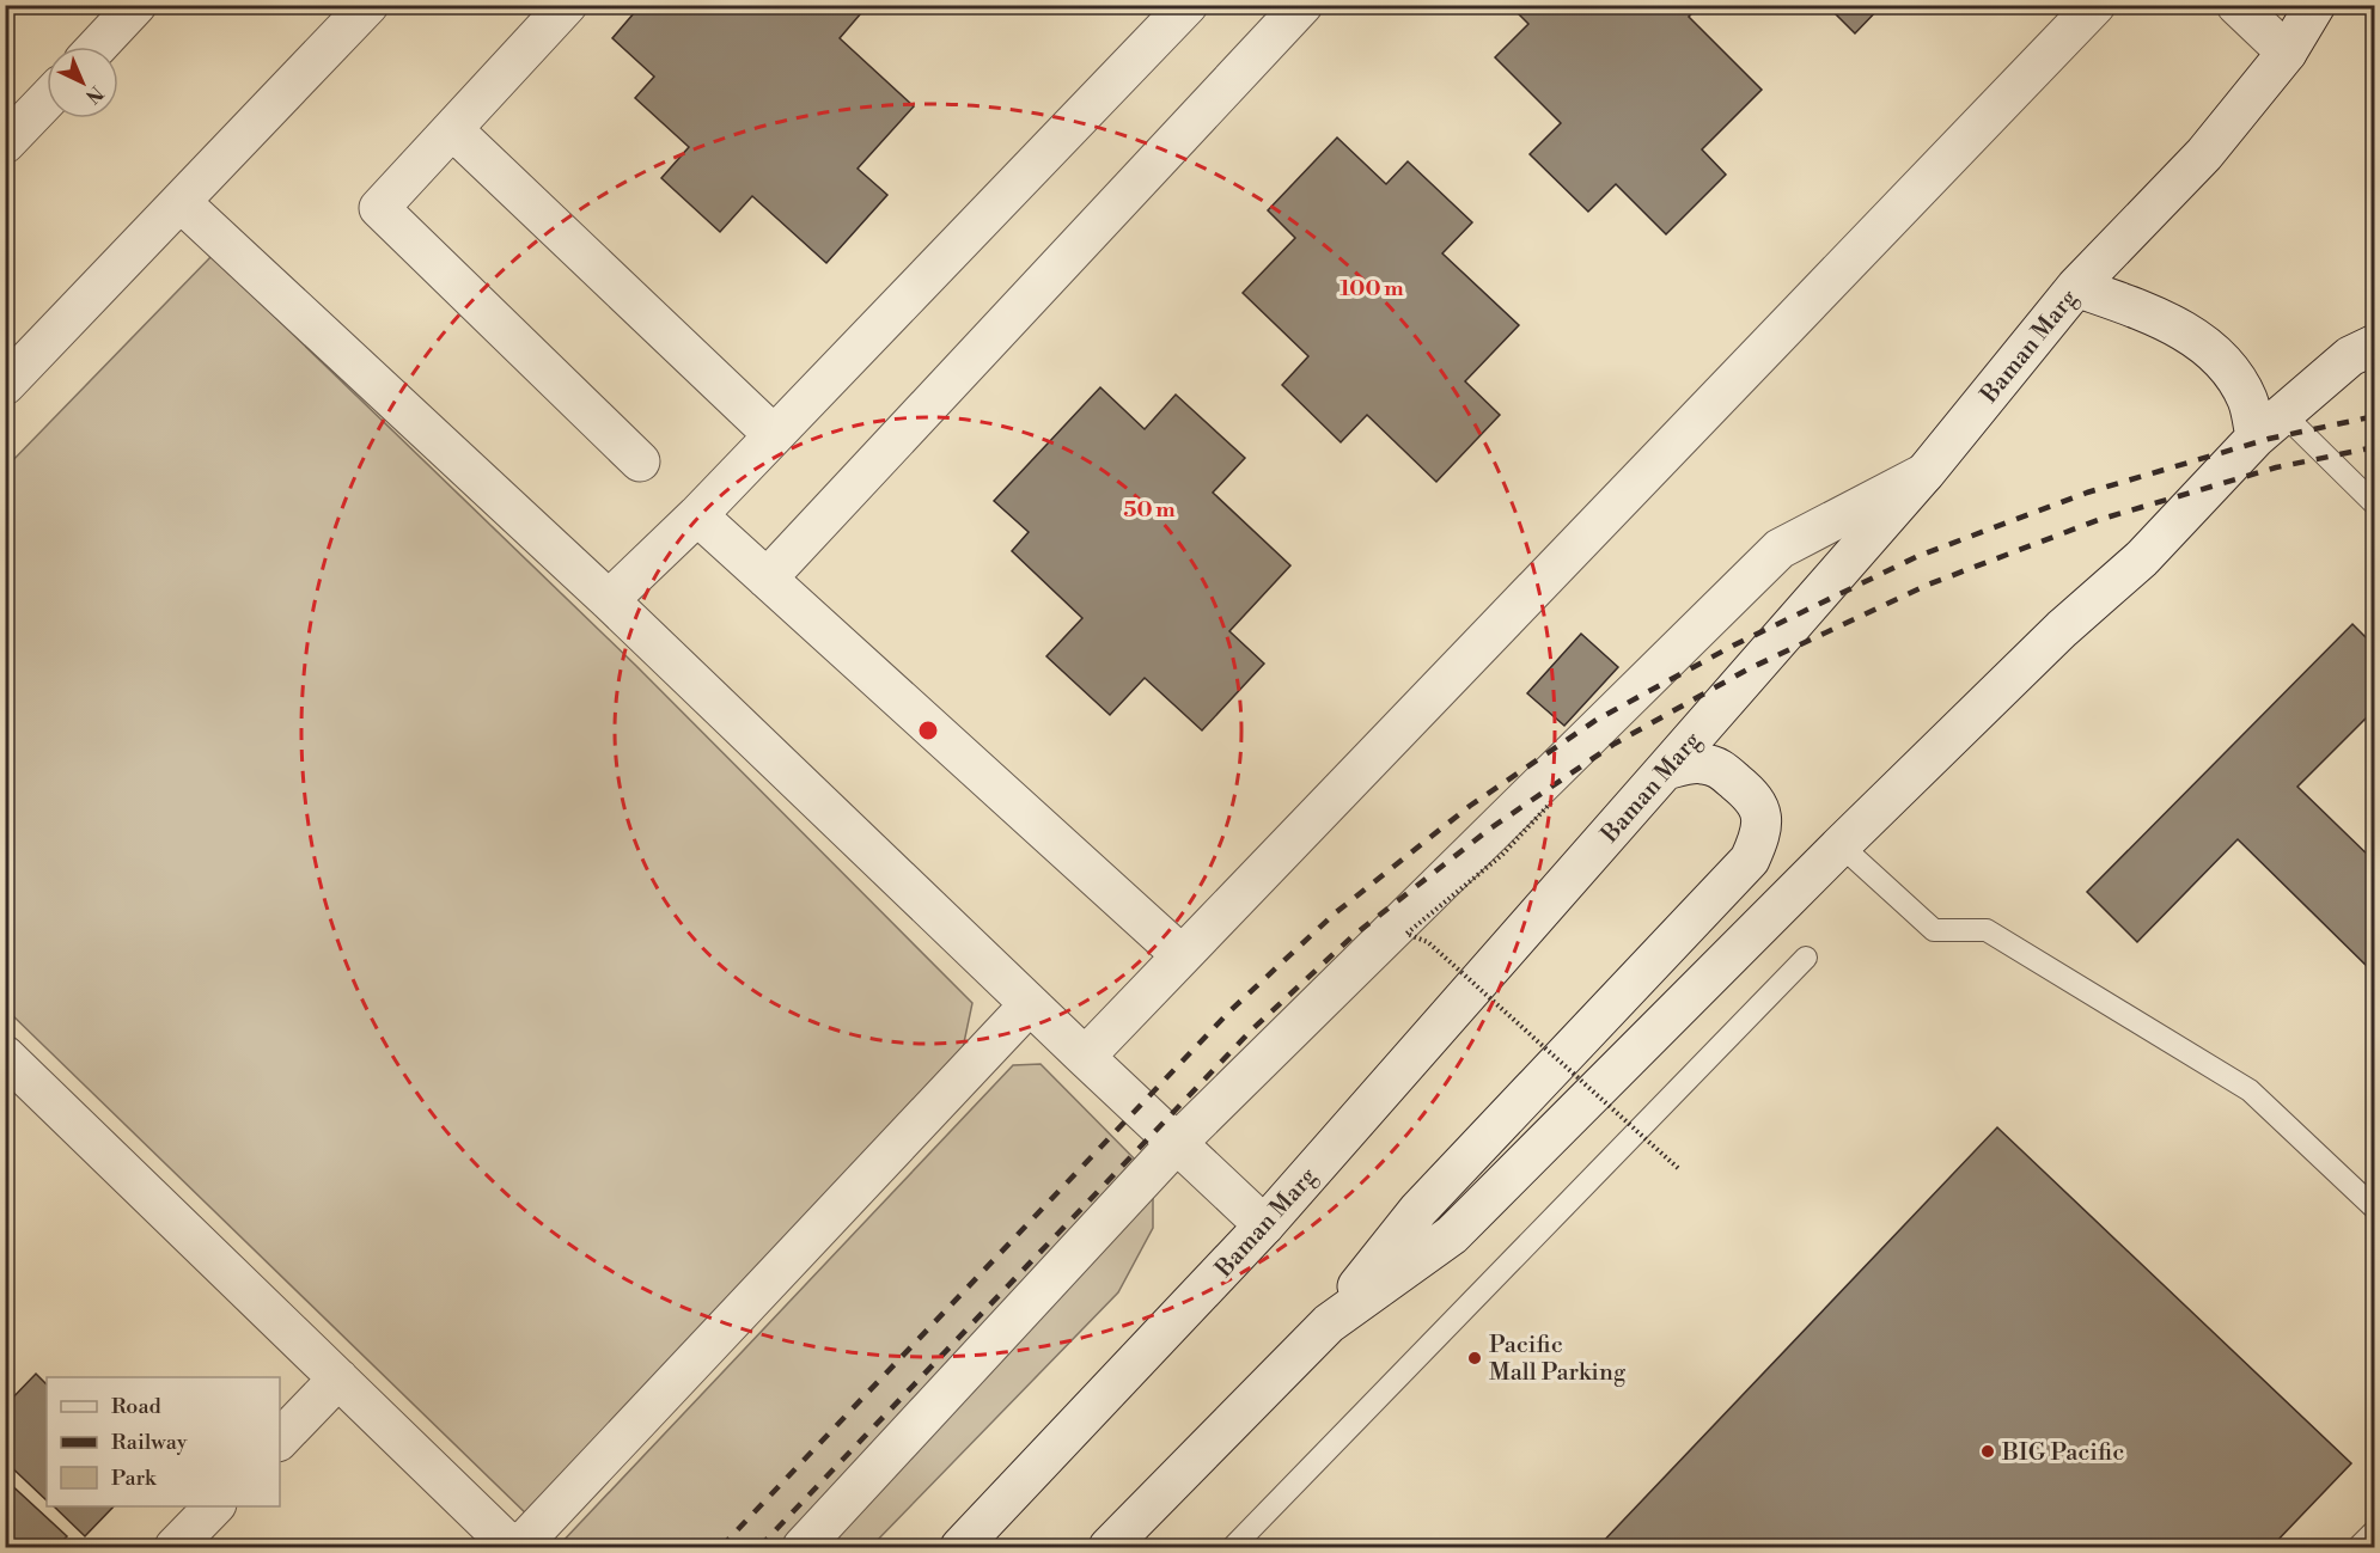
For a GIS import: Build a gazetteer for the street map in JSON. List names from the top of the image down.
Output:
{
  "streets": {
    "street": ["Baman Marg"]
  },
  "places": ["Pacific Mall Parking", "BIG Pacific"],
  "legend": ["Road", "Railway", "Park"],
  "north": "bottom right",
  "rings": ["100 m", "50 m"]
}
